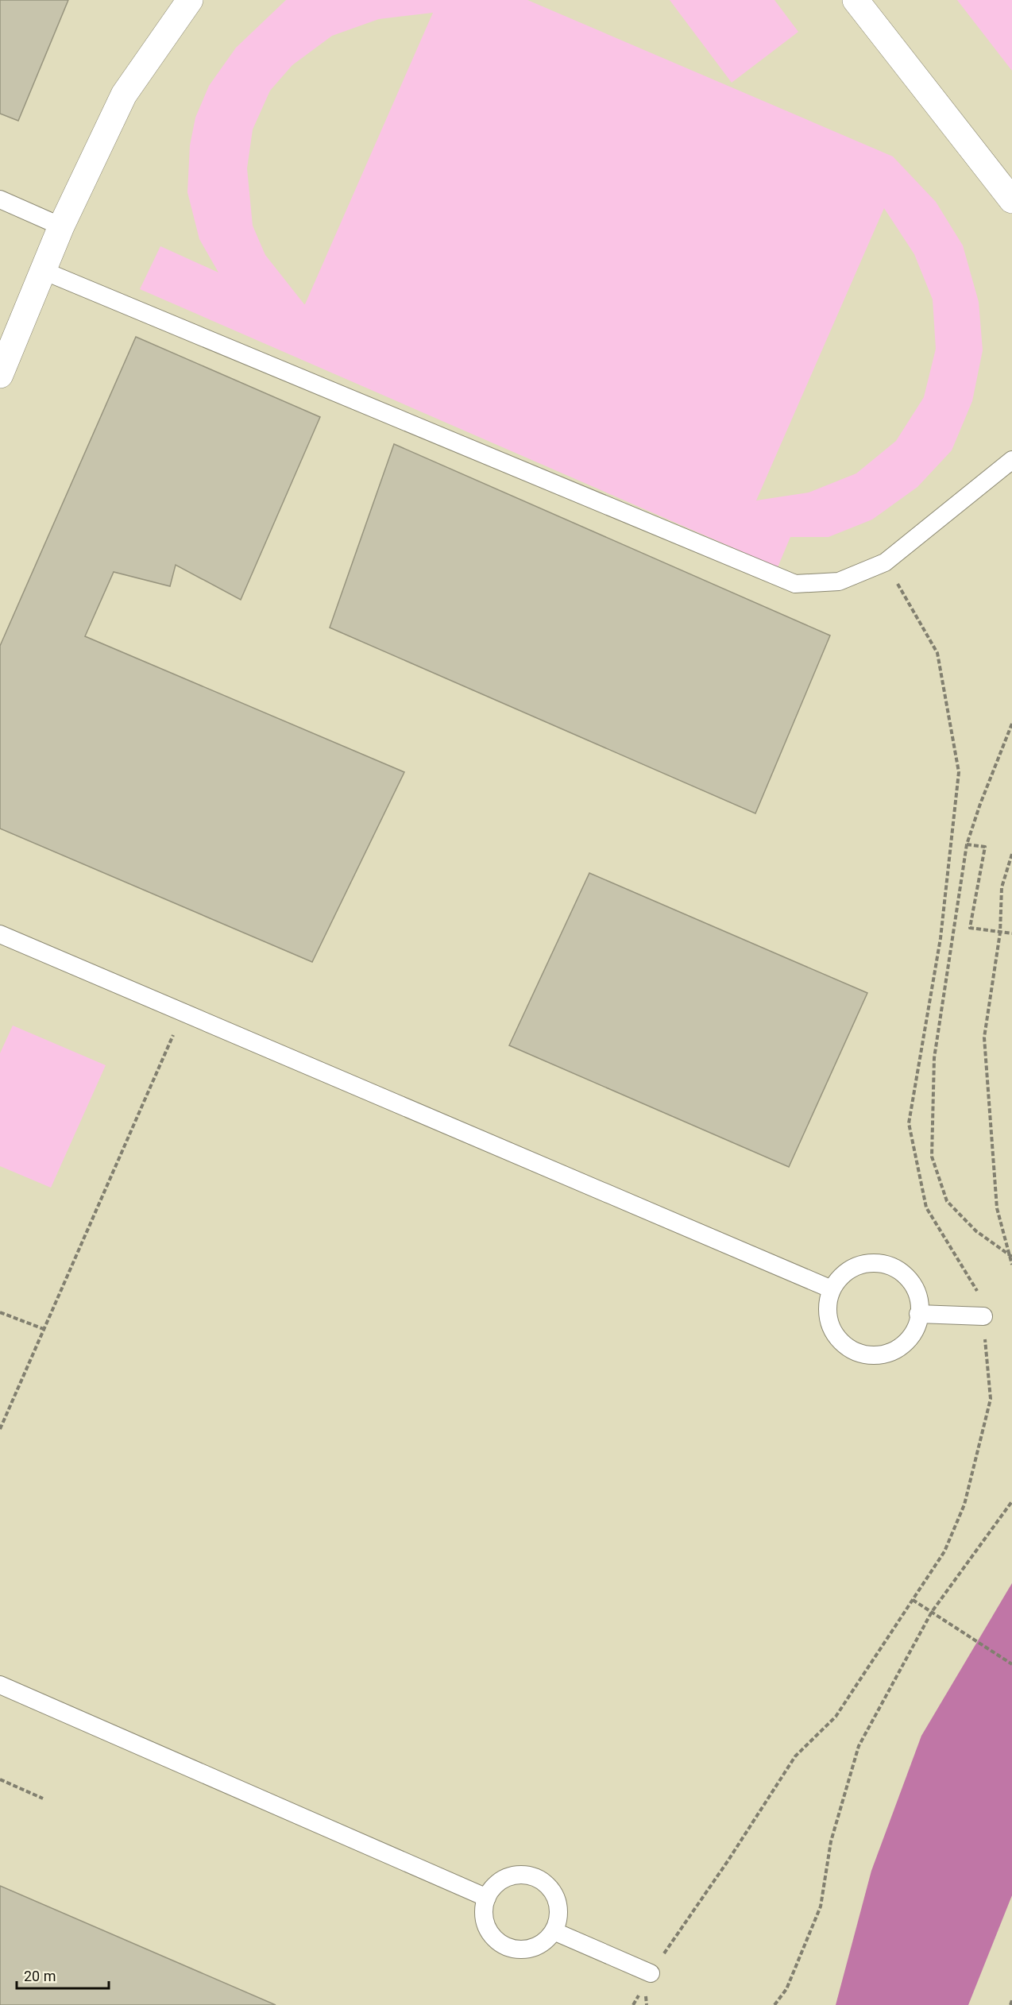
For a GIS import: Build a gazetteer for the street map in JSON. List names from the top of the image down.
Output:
{
  "scale_bar": "20 m"
}
